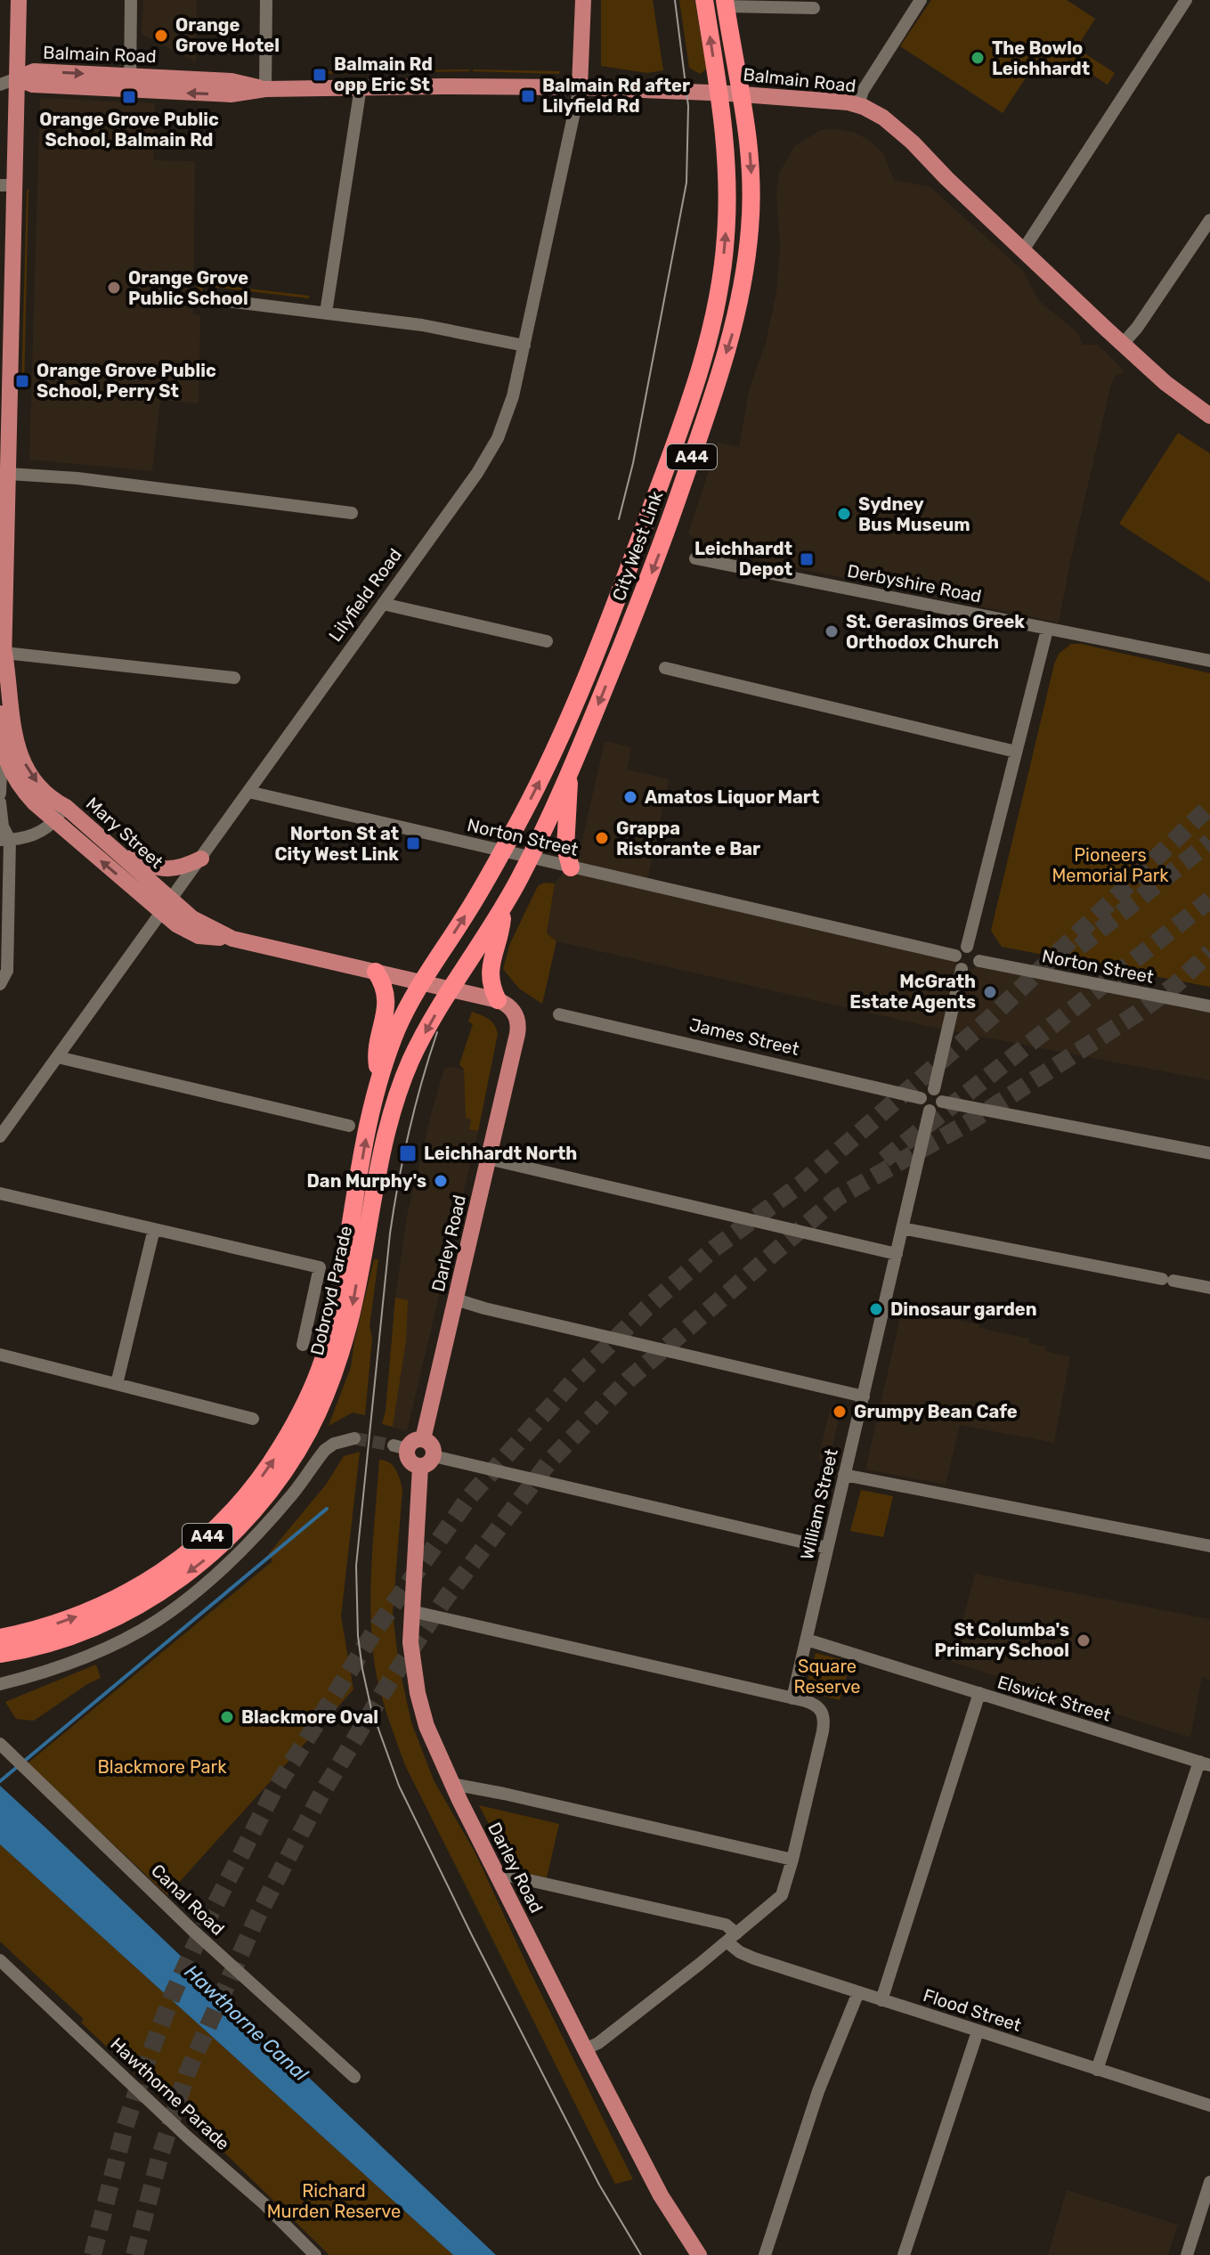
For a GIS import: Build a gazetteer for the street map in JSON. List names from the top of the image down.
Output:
{
  "streets": {
    "highway": ["A44", "City West Link", "Dobroyd Parade"],
    "main road": [
      "Balmain Road",
      "Lilyfield Road",
      "Mary Street",
      "Darley Road"
    ],
    "street": [
      "Derbyshire Road",
      "Norton Street",
      "James Street",
      "William Street",
      "Elswick Street",
      "Canal Road",
      "Flood Street",
      "Hawthorne Parade"
    ]
  },
  "crossings": [
    ["Balmain Road", "City West Link"],
    ["Balmain Road", "Lilyfield Road"],
    ["City West Link", "Norton Street"],
    ["City West Link", "Dobroyd Parade"],
    ["Lilyfield Road", "Mary Street"],
    ["Lilyfield Road", "Norton Street"],
    ["James Street", "William Street"],
    ["Darley Road", "Flood Street"],
    ["William Street", "Elswick Street"]
  ],
  "one_way": ["Mary Street"],
  "water": ["Hawthorne Canal"],
  "parks": [
    "Pioneers Memorial Park",
    "Square Reserve",
    "Blackmore Park",
    "Richard Murden Reserve"
  ],
  "places": {
    "other": [
      "Orange Grove Hotel",
      "The Bowlo Leichhardt",
      "Orange Grove Public School",
      "Sydney Bus Museum",
      "St. Gerasimos Greek Orthodox Church",
      "Amatos Liquor Mart",
      "Grappa Ristorante e Bar",
      "McGrath Estate Agents",
      "Dan Murphy's",
      "Dinosaur garden",
      "Grumpy Bean Cafe",
      "St Columba's Primary School",
      "Blackmore Oval"
    ],
    "transit": [
      "Balmain Rd opp Eric St",
      "Balmain Rd after Lilyfield Rd",
      "Orange Grove Public School, Balmain Rd",
      "Orange Grove Public School, Perry St",
      "Leichhardt Depot",
      "Norton St at City West Link",
      "Leichhardt North"
    ]
  }
}
